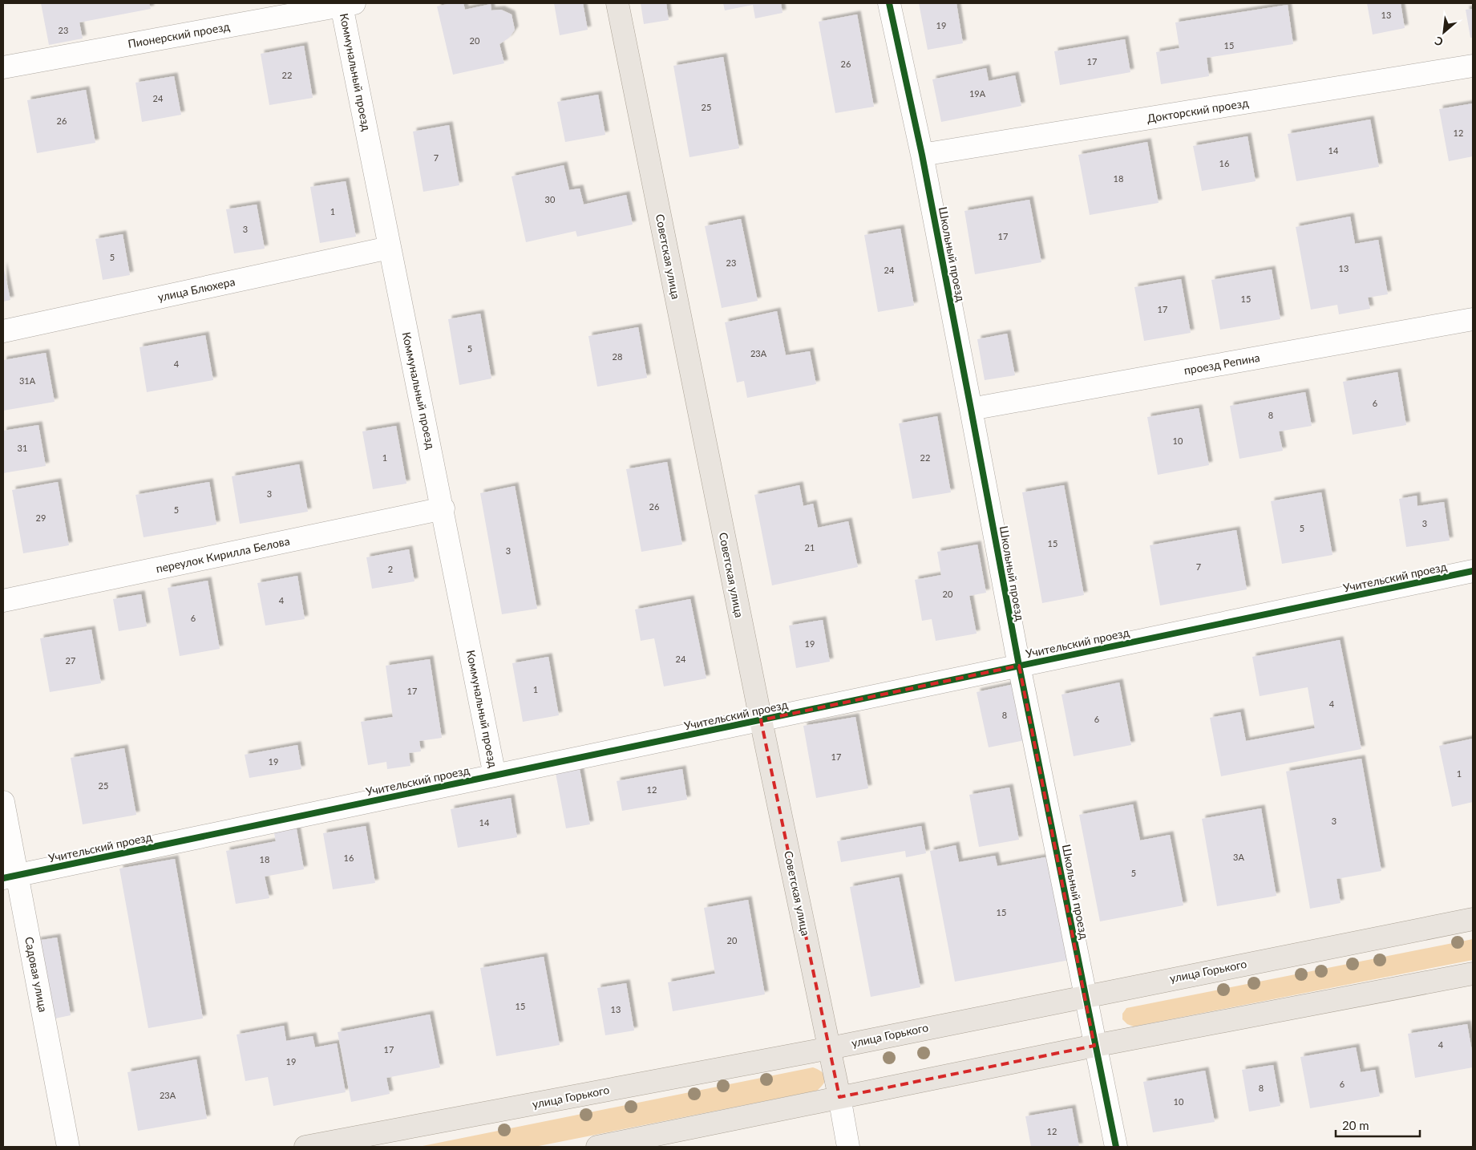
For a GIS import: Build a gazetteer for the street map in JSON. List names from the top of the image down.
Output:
{
  "streets": {
    "main road": ["Советская улица", "улица Горького"],
    "street": [
      "Пионерский проезд",
      "Коммунальный проезд",
      "Докторский проезд",
      "Школьный проезд",
      "улица Блюхера",
      "проезд Репина",
      "переулок Кирилла Белова",
      "Учительский проезд",
      "Садовая улица"
    ]
  },
  "crossings": [
    ["Пионерский проезд", "Коммунальный проезд"],
    ["Коммунальный проезд", "улица Блюхера"],
    ["Коммунальный проезд", "переулок Кирилла Белова"],
    ["Коммунальный проезд", "Учительский проезд"],
    ["Докторский проезд", "Школьный проезд"],
    ["Школьный проезд", "проезд Репина"],
    ["Школьный проезд", "Учительский проезд"],
    ["Школьный проезд", "улица Горького"],
    ["Советская улица", "Учительский проезд"],
    ["Советская улица", "улица Горького"],
    ["Учительский проезд", "Садовая улица"]
  ],
  "house_numbers": [
    "13",
    "19",
    "23",
    "20",
    "15",
    "17",
    "26",
    "22",
    "19А",
    "24",
    "25",
    "26",
    "12",
    "14",
    "7",
    "16",
    "18",
    "30",
    "1",
    "3",
    "17",
    "5",
    "23",
    "13",
    "24",
    "15",
    "17",
    "5",
    "23А",
    "28",
    "4",
    "31А",
    "6",
    "8",
    "10",
    "31",
    "1",
    "22",
    "3",
    "26",
    "5",
    "29",
    "3",
    "5",
    "15",
    "21",
    "3",
    "7",
    "2",
    "20",
    "4",
    "6",
    "19",
    "24",
    "27",
    "1",
    "17",
    "4",
    "8",
    "6",
    "17",
    "19",
    "1",
    "25",
    "12",
    "3",
    "14",
    "3А",
    "16",
    "18",
    "5",
    "15",
    "20",
    "15",
    "13",
    "4",
    "17",
    "19",
    "6",
    "8",
    "23А",
    "10",
    "12"
  ],
  "scale_bar": "20 m",
  "north": "bottom left"
}
